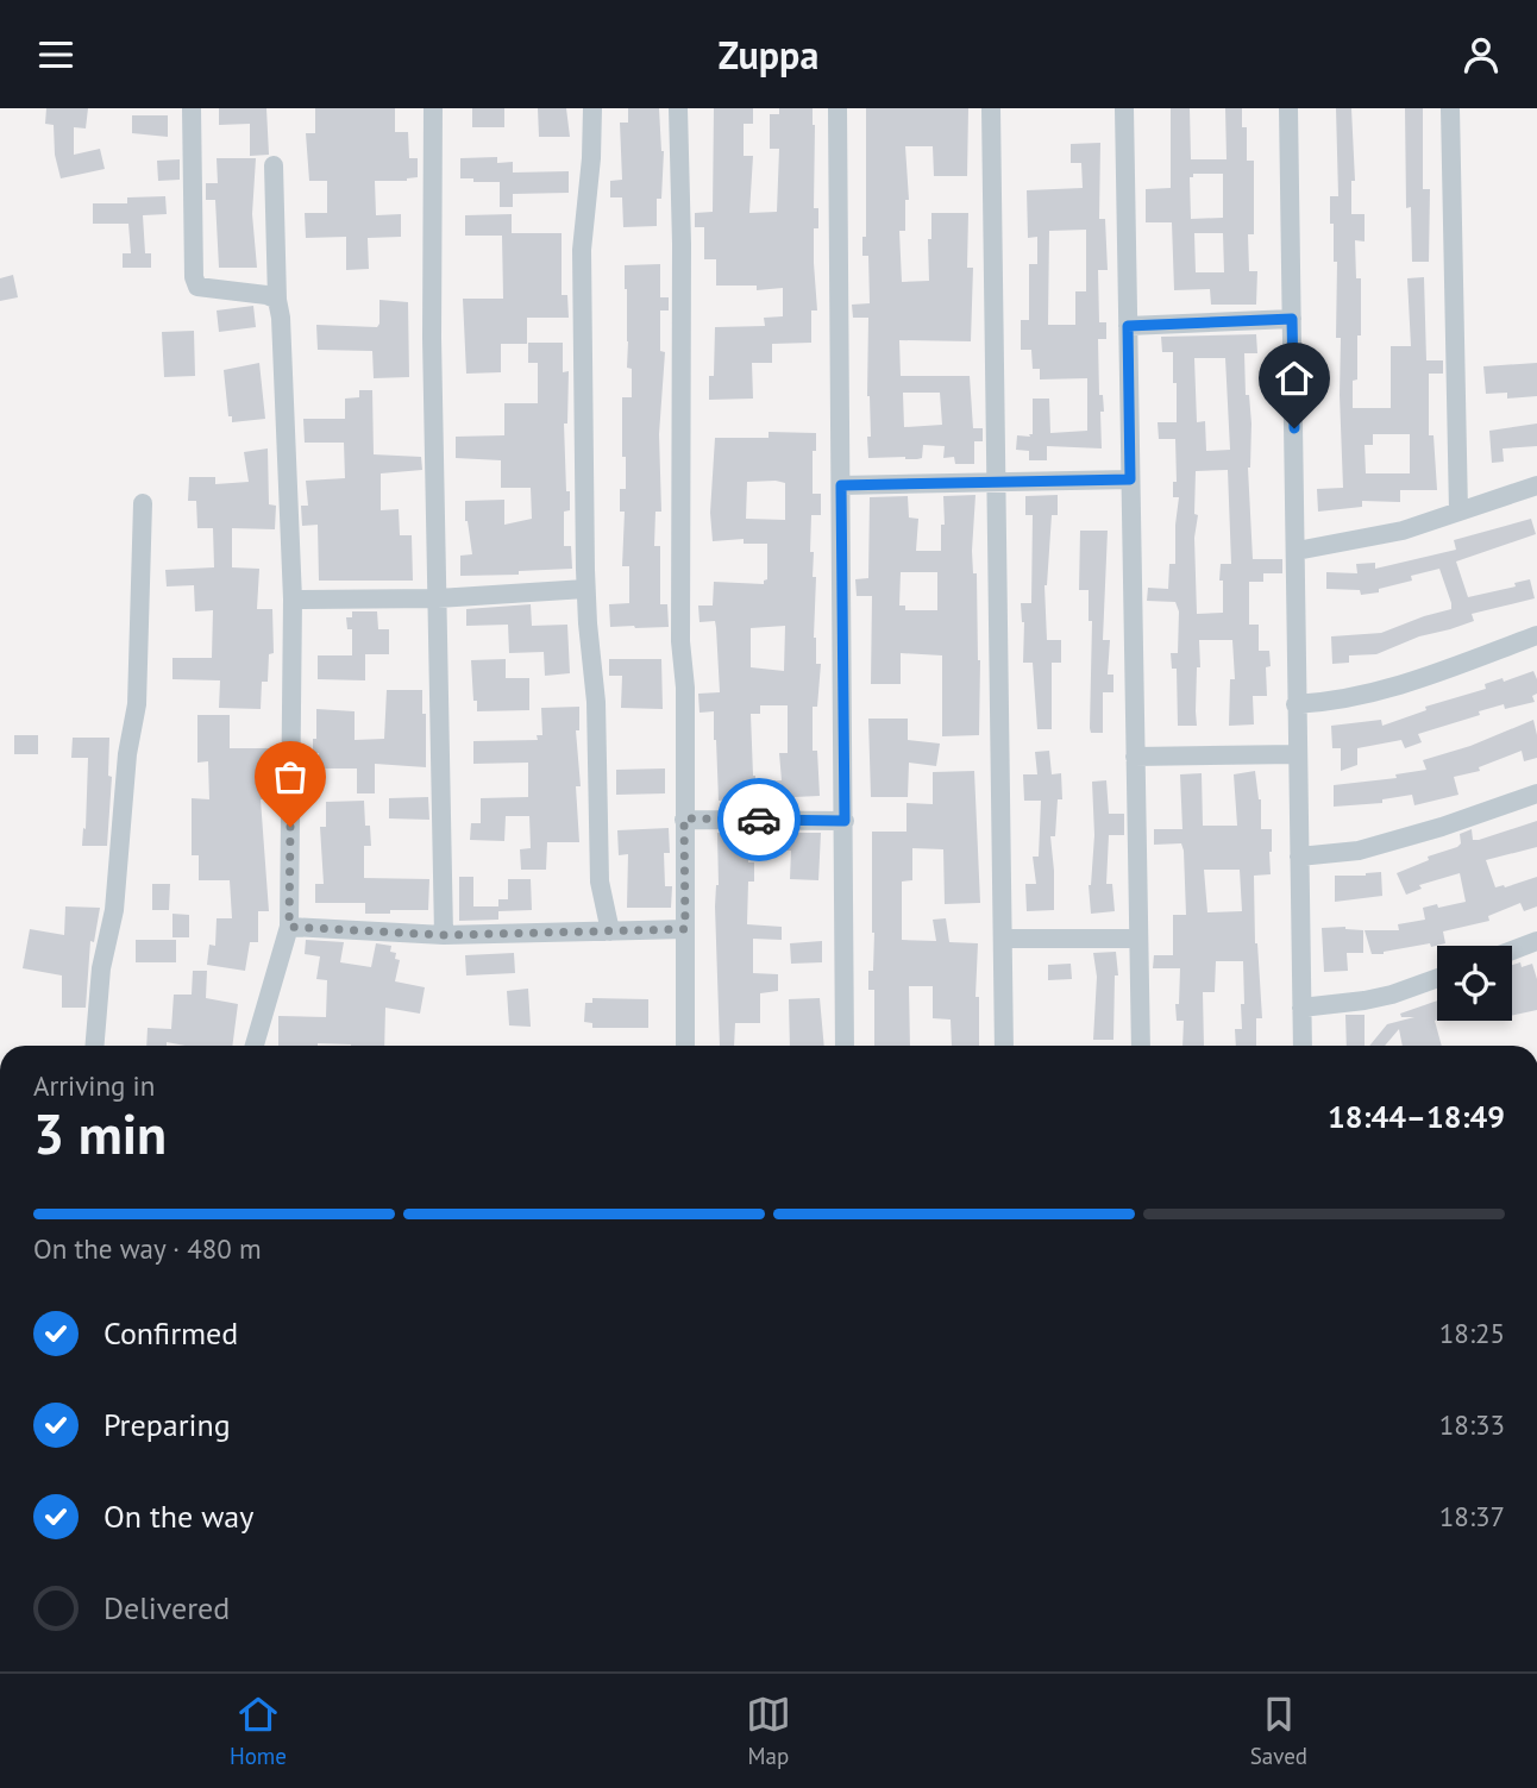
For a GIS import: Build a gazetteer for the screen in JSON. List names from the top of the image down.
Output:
{
  "page": {
    "header": "Zuppa",
    "heading": ["3 min", "Arriving in", "18:44–18:49"],
    "bar": "On the way · 480 m",
    "list": [
      ["Confirmed", "18:25"],
      ["Preparing", "18:33"],
      ["On the way", "18:37"],
      "Delivered"
    ],
    "tabs": ["Home", "Map", "Saved"]
  }
}
